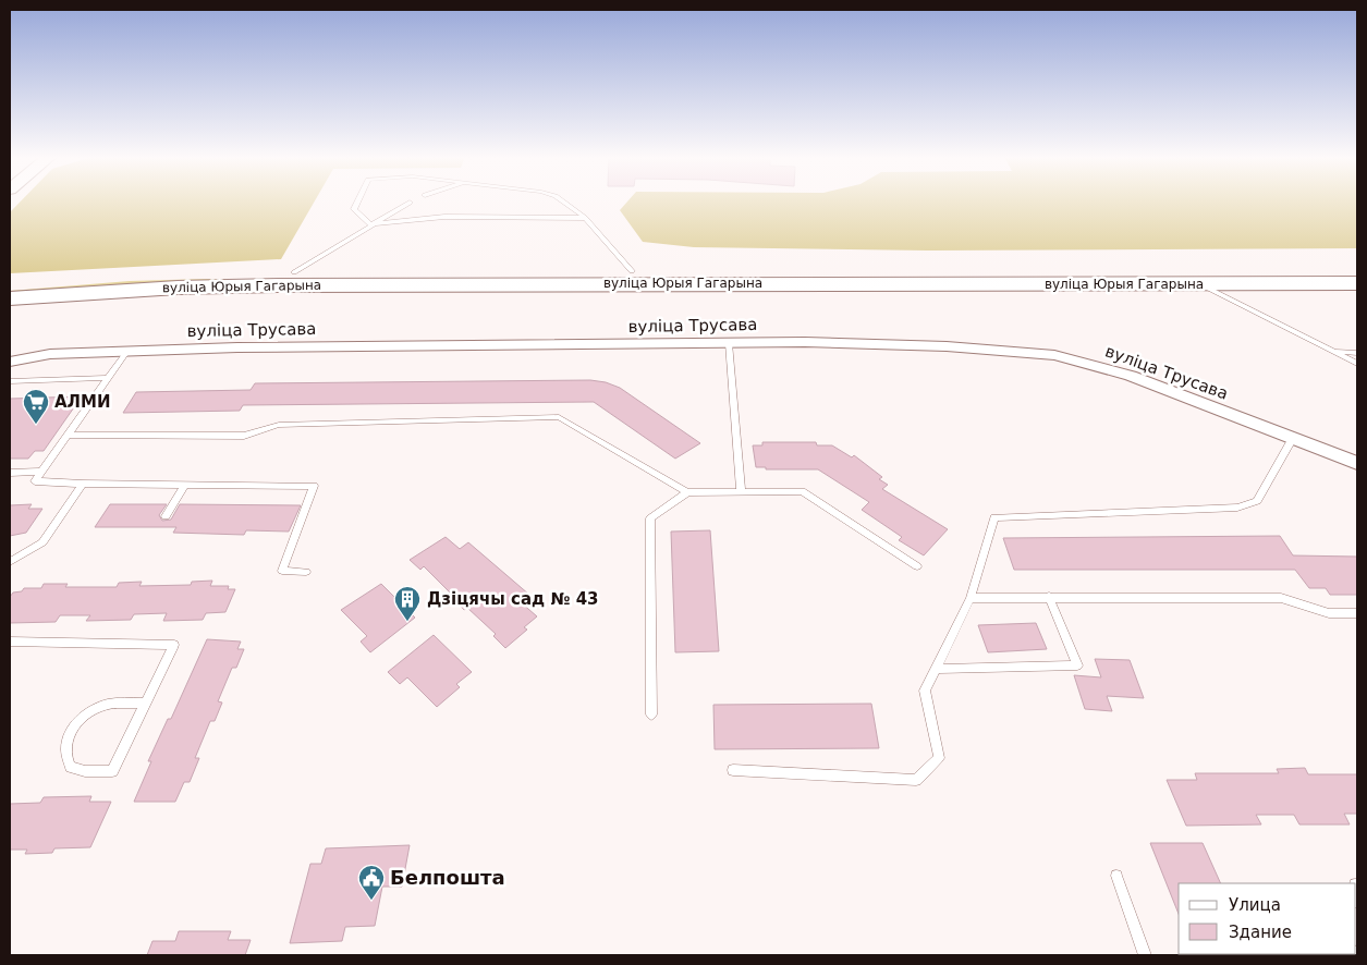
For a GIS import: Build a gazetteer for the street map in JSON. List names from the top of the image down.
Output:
{
  "streets": {
    "main road": ["вуліца Юрыя Гагарына"],
    "street": ["вуліца Трусава"]
  },
  "places": {
    "supermarket": ["АЛМИ"],
    "building": ["Дзіцячы сад № 43"],
    "public building": ["Белпошта"]
  },
  "legend": ["Улица", "Здание"]
}
